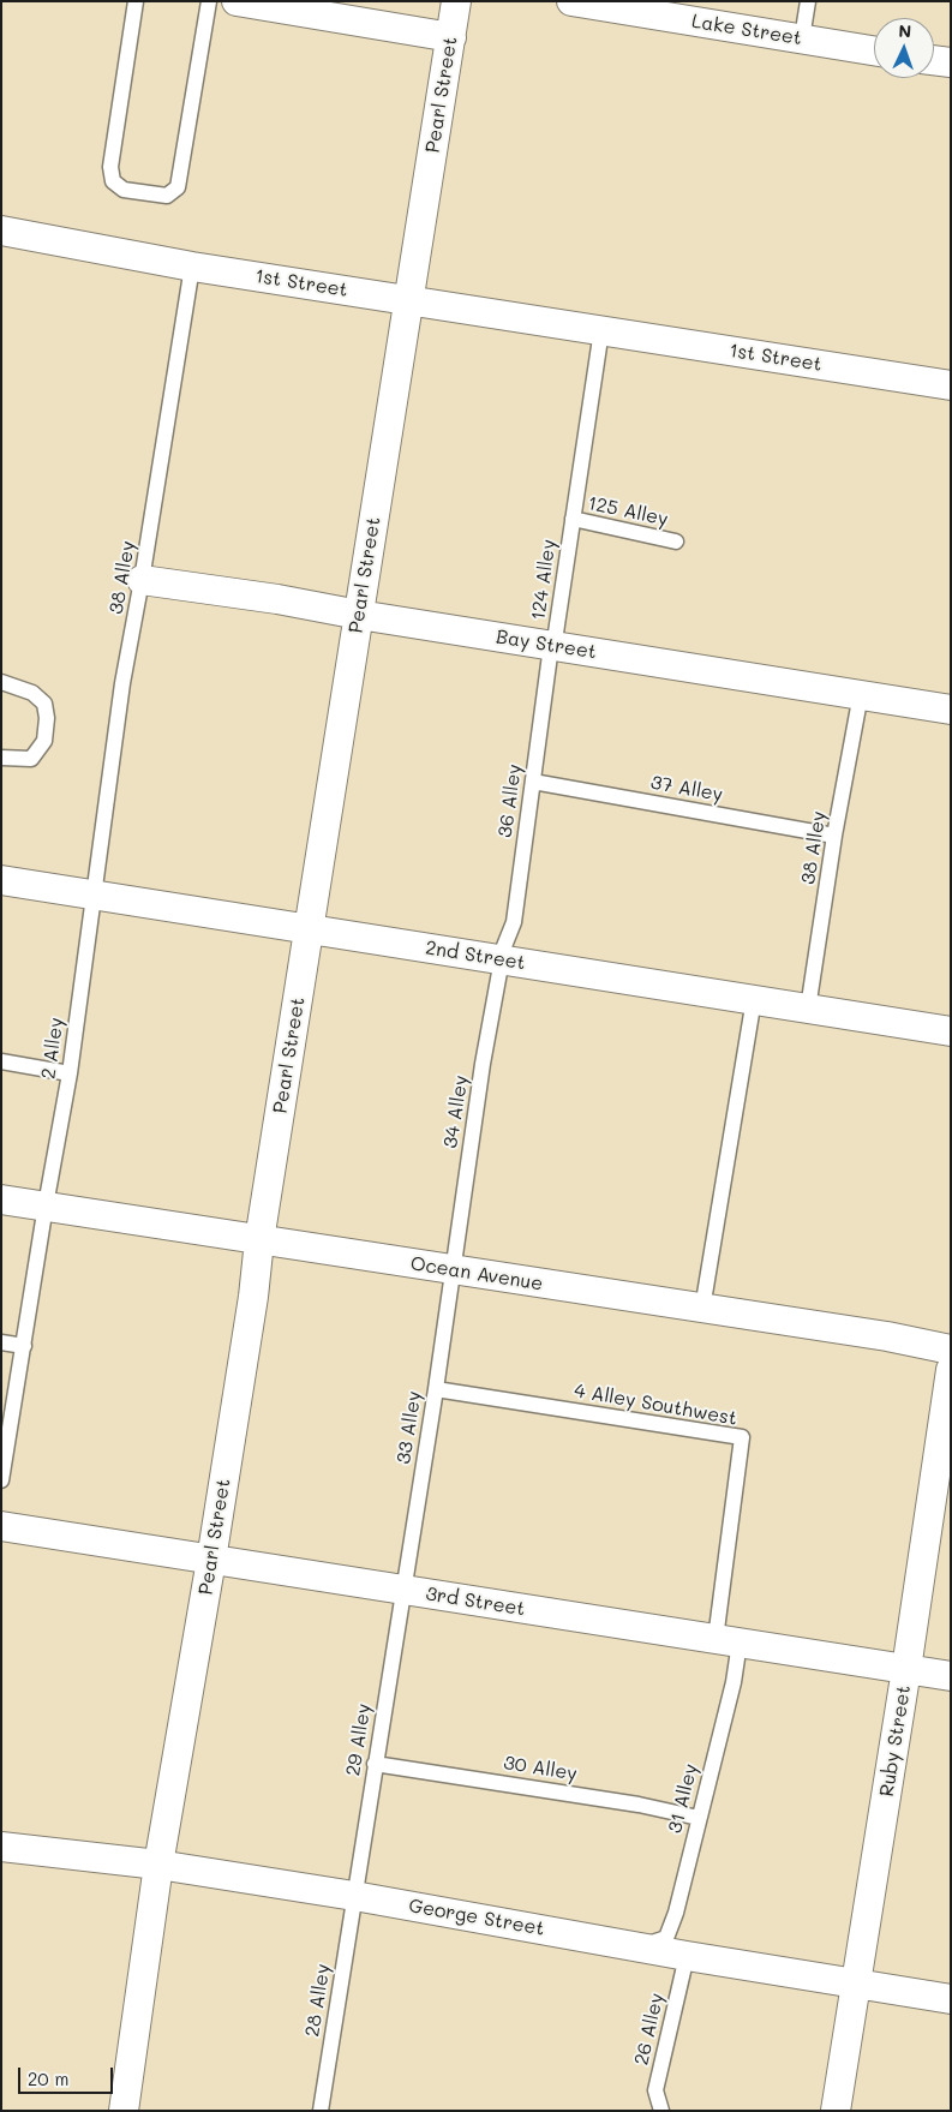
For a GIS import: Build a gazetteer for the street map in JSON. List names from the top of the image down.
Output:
{
  "streets": {
    "street": [
      "Lake Street",
      "Pearl Street",
      "1st Street",
      "Bay Street",
      "2nd Street",
      "Ocean Avenue",
      "3rd Street",
      "Ruby Street",
      "George Street"
    ],
    "lane": [
      "125 Alley",
      "38 Alley",
      "124 Alley",
      "37 Alley",
      "36 Alley",
      "2 Alley",
      "34 Alley",
      "4 Alley Southwest",
      "33 Alley",
      "29 Alley",
      "30 Alley",
      "31 Alley",
      "28 Alley",
      "26 Alley"
    ]
  },
  "crossings": [
    ["Pearl Street", "1st Street"],
    ["Pearl Street", "Bay Street"],
    ["Pearl Street", "2nd Street"],
    ["Pearl Street", "Ocean Avenue"],
    ["Pearl Street", "3rd Street"],
    ["Pearl Street", "George Street"],
    ["1st Street", "38 Alley"],
    ["125 Alley", "124 Alley"],
    ["38 Alley", "Bay Street"],
    ["38 Alley", "37 Alley"],
    ["38 Alley", "2nd Street"],
    ["38 Alley", "2 Alley"],
    ["124 Alley", "Bay Street"],
    ["124 Alley", "36 Alley"],
    ["Bay Street", "36 Alley"],
    ["37 Alley", "36 Alley"],
    ["36 Alley", "2nd Street"],
    ["36 Alley", "34 Alley"],
    ["2nd Street", "2 Alley"],
    ["2nd Street", "34 Alley"],
    ["2 Alley", "Ocean Avenue"],
    ["34 Alley", "Ocean Avenue"],
    ["34 Alley", "33 Alley"],
    ["Ocean Avenue", "33 Alley"],
    ["4 Alley Southwest", "33 Alley"],
    ["4 Alley Southwest", "3rd Street"],
    ["4 Alley Southwest", "31 Alley"],
    ["33 Alley", "3rd Street"],
    ["33 Alley", "29 Alley"],
    ["3rd Street", "29 Alley"],
    ["3rd Street", "Ruby Street"],
    ["3rd Street", "31 Alley"],
    ["29 Alley", "30 Alley"],
    ["29 Alley", "George Street"],
    ["29 Alley", "28 Alley"],
    ["Ruby Street", "George Street"],
    ["30 Alley", "31 Alley"],
    ["31 Alley", "George Street"],
    ["George Street", "28 Alley"],
    ["George Street", "26 Alley"]
  ],
  "scale_bar": "20 m",
  "north": "top"
}
